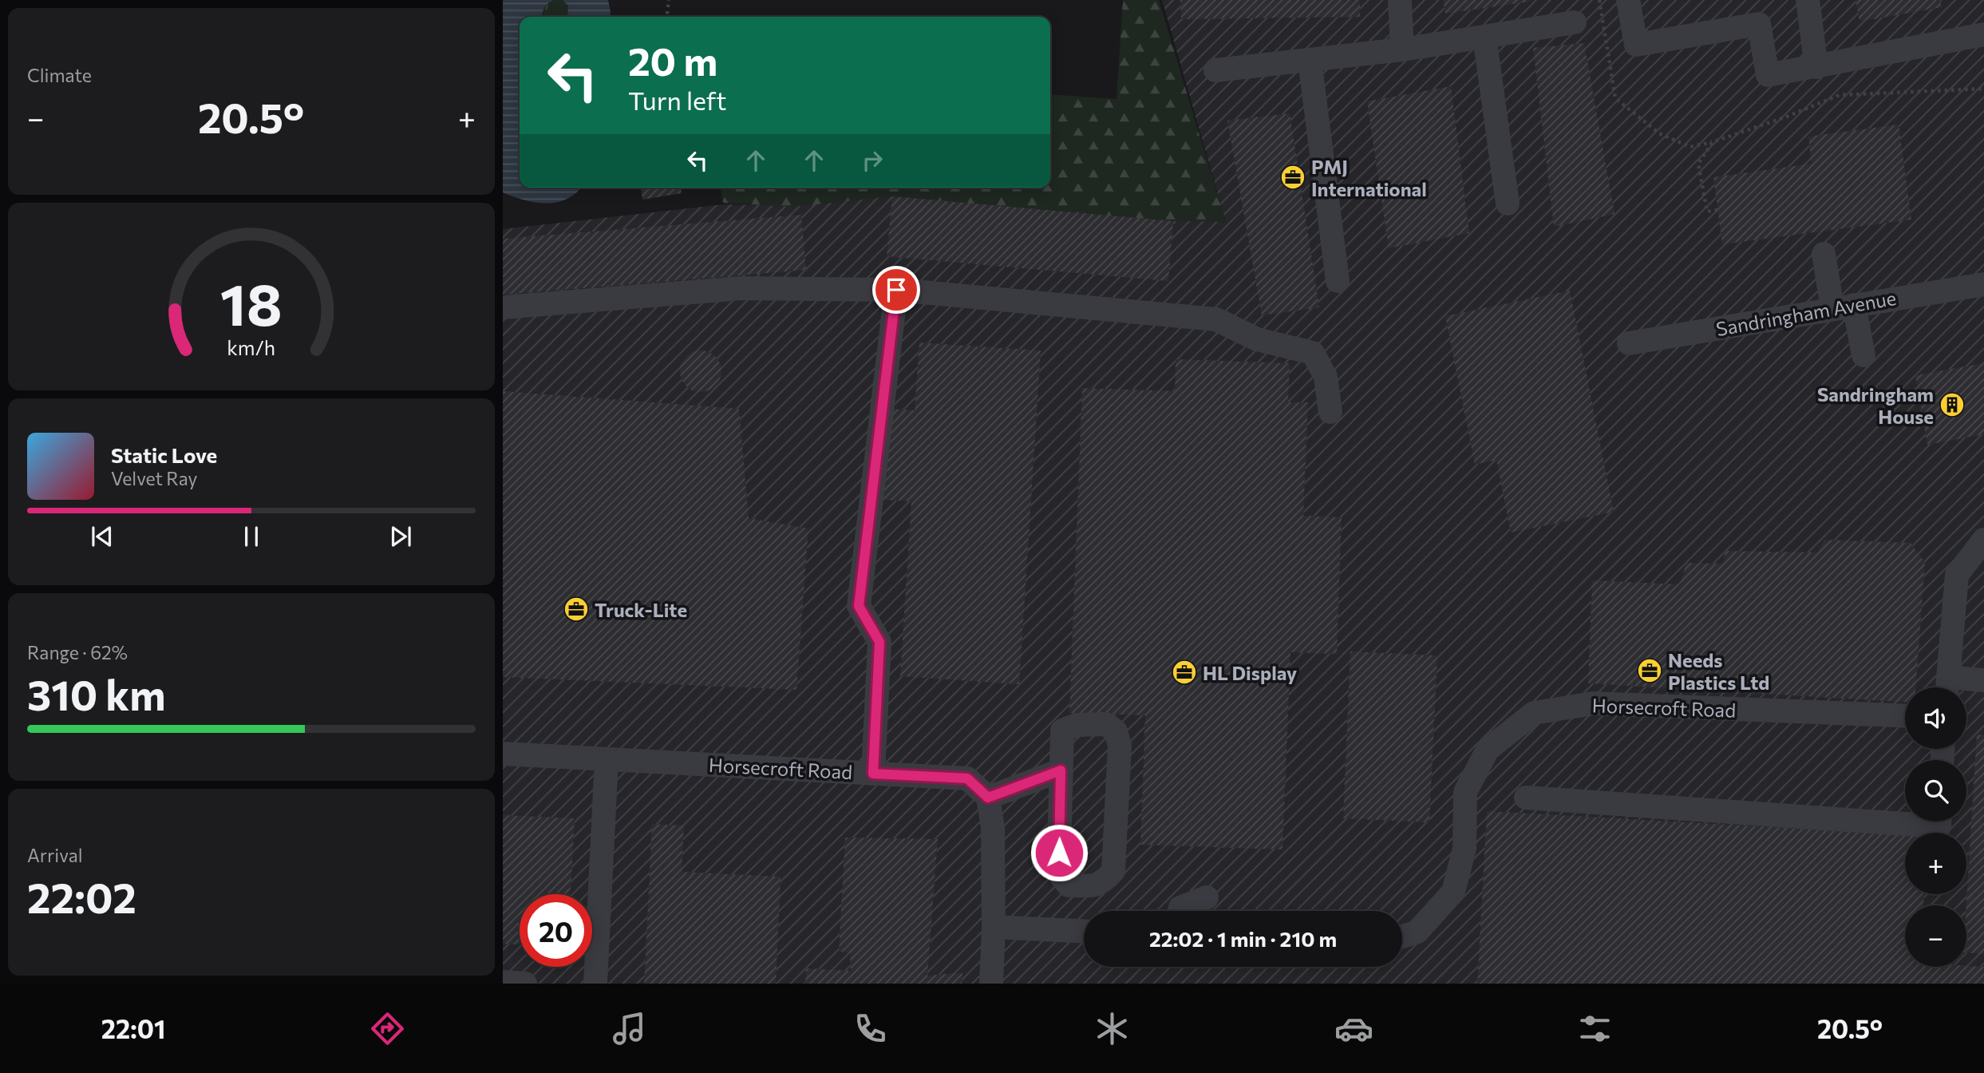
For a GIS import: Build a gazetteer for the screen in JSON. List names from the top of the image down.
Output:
{
  "streets": {
    "street": ["Sandringham Avenue", "Horsecroft Road"]
  },
  "places": {
    "office": [
      "PMJ International",
      "Truck-Lite",
      "Needs Plastics Ltd",
      "HL Display"
    ],
    "building": ["Sandringham House"]
  },
  "page": {
    "tile": [
      "Climate",
      ["Range · 62%", "310 km"],
      ["Arrival", "22:02"]
    ],
    "turn": ["20 m", "Turn left"],
    "heat": ["−", "20.5°", "+"],
    "song": ["Static Love", "Velvet Ray"],
    "map_buttons": ["+", "−"],
    "limit": "20",
    "trip": "22:02 · 1 min · 210 m",
    "tabs": ["22:01", "20.5°"],
    "gauge": ["18", "km/h"]
  }
}
